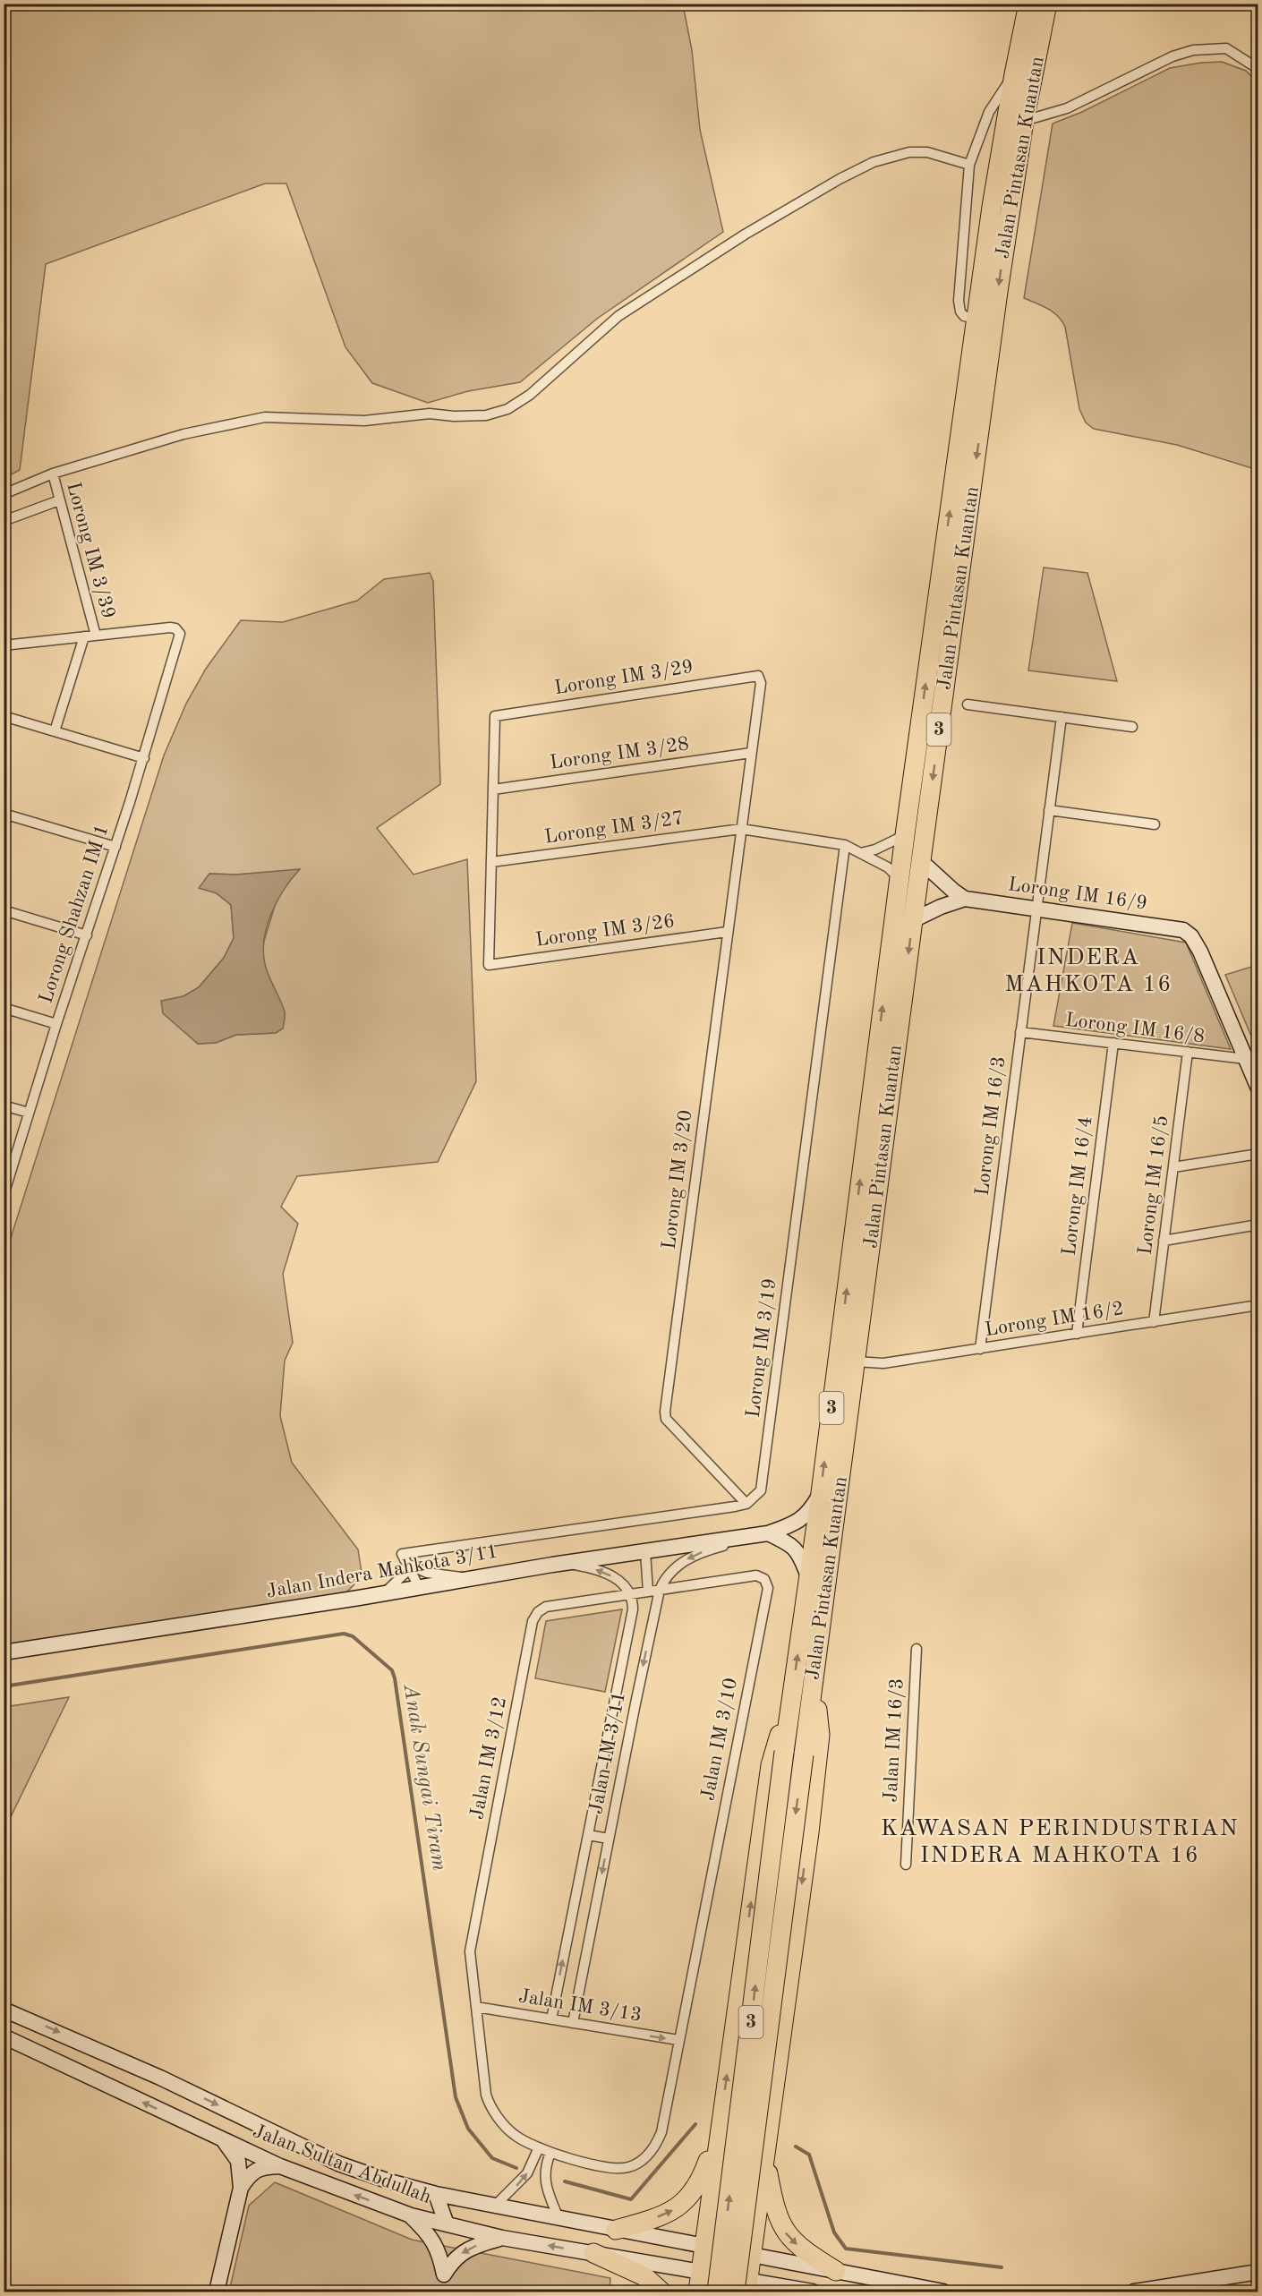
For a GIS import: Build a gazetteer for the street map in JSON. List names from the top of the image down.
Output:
{
  "streets": {
    "highway": ["Jalan Pintasan Kuantan", "3"],
    "main road": ["Lorong IM 16/9", "Jalan Indera Mahkota 3/11", "Jalan Sultan Abdullah"],
    "street": [
      "Lorong IM 3/39",
      "Lorong IM 3/29",
      "Lorong IM 3/28",
      "Lorong IM 3/27",
      "Lorong Shahzan IM 1",
      "Lorong IM 3/26",
      "Lorong IM 16/8",
      "Lorong IM 16/3",
      "Lorong IM 3/20",
      "Lorong IM 16/5",
      "Lorong IM 16/4",
      "Lorong IM 16/2",
      "Lorong IM 3/19",
      "Jalan IM 3/10",
      "Jalan IM 16/3",
      "Jalan IM 3/11",
      "Jalan IM 3/12",
      "Jalan IM 3/13"
    ]
  },
  "crossings": [
    ["Jalan Pintasan Kuantan", "Lorong IM 3/27"],
    ["Jalan Pintasan Kuantan", "Lorong IM 16/9"],
    ["Jalan Pintasan Kuantan", "Lorong IM 16/2"],
    ["Jalan Pintasan Kuantan", "Jalan Indera Mahkota 3/11"],
    ["Jalan Pintasan Kuantan", "Jalan Sultan Abdullah"],
    ["Lorong IM 3/39", "Lorong Shahzan IM 1"],
    ["Lorong IM 3/29", "Lorong IM 3/28"],
    ["Lorong IM 3/29", "Lorong IM 3/20"],
    ["Lorong IM 3/28", "Lorong IM 3/20"],
    ["Lorong IM 3/27", "Lorong IM 3/26"],
    ["Lorong IM 3/27", "Lorong IM 3/20"],
    ["Lorong IM 3/27", "Lorong IM 3/19"],
    ["Lorong IM 16/9", "Lorong IM 16/8"],
    ["Lorong IM 16/9", "Lorong IM 16/3"],
    ["Lorong IM 3/26", "Lorong IM 3/20"],
    ["Lorong IM 16/8", "Lorong IM 16/3"],
    ["Lorong IM 16/8", "Lorong IM 16/5"],
    ["Lorong IM 16/8", "Lorong IM 16/4"],
    ["Lorong IM 16/3", "Lorong IM 16/2"],
    ["Lorong IM 3/20", "Lorong IM 3/19"],
    ["Lorong IM 16/5", "Lorong IM 16/2"],
    ["Lorong IM 16/4", "Lorong IM 16/2"],
    ["Jalan Indera Mahkota 3/11", "Jalan IM 3/11"],
    ["Jalan IM 3/10", "Jalan IM 3/11"],
    ["Jalan IM 3/10", "Jalan IM 3/12"],
    ["Jalan IM 3/10", "Jalan IM 3/13"],
    ["Jalan IM 3/11", "Jalan IM 3/12"],
    ["Jalan IM 3/11", "Jalan IM 3/13"],
    ["Jalan IM 3/12", "Jalan IM 3/13"]
  ],
  "one_way": ["Jalan IM 3/13"],
  "districts": ["INDERA MAHKOTA 16", "KAWASAN PERINDUSTRIAN INDERA MAHKOTA 16"],
  "water": ["Anak Sungai Tiram"]
}
